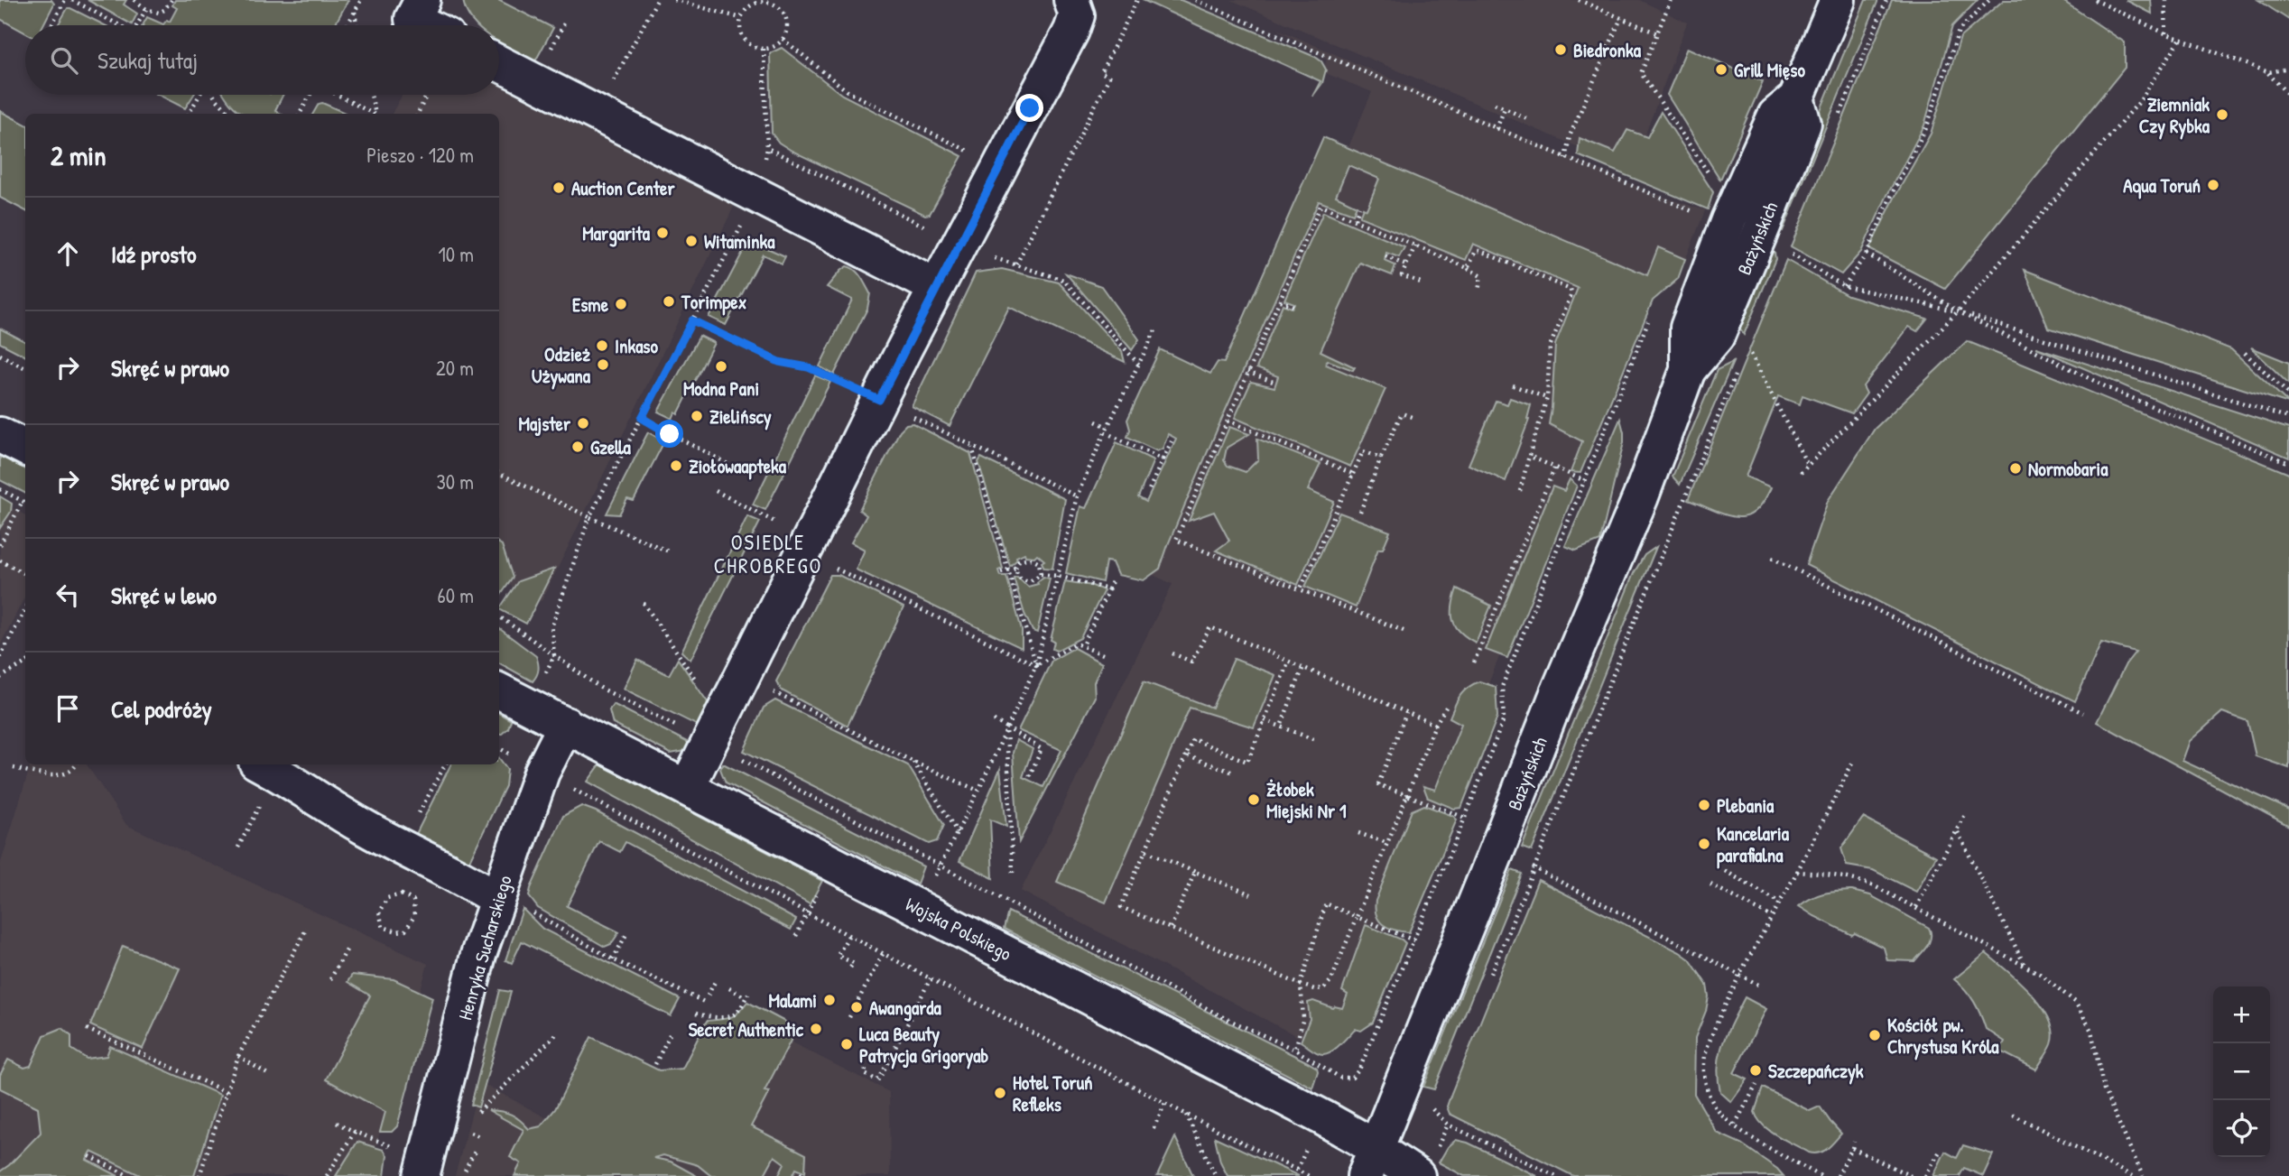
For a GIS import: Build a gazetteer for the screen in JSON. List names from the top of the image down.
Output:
{
  "streets": {
    "street": ["Bażyńskich", "Wojska Polskiego", "Henryka Sucharskiego"]
  },
  "crossings": [
    ["Bażyńskich", "Wojska Polskiego"],
    ["Wojska Polskiego", "Henryka Sucharskiego"]
  ],
  "districts": ["OSIEDLE CHROBREGO"],
  "places": [
    "Biedronka",
    "Grill Mięso",
    "Ziemniak Czy Rybka",
    "Aqua Toruń",
    "Auction Center",
    "Margarita",
    "Witaminka",
    "Torimpex",
    "Esme",
    "Inkaso",
    "Odzież Używana",
    "Modna Pani",
    "Zielińscy",
    "Majster",
    "Gzella",
    "Ziołowaapteka",
    "Normobaria",
    "Żłobek Miejski Nr 1",
    "Plebania",
    "Kancelaria parafialna",
    "Malami",
    "Awangarda",
    "Secret Authentic",
    "Kościół pw. Chrystusa Króla",
    "Luca Beauty Patrycja Grigoryab",
    "Szczepańczyk",
    "Hotel Toruń Refleks"
  ],
  "page": {
    "search": "Szukaj tutaj",
    "heading": ["2 min", "Pieszo · 120 m"],
    "list": [
      ["Idź prosto", "10 m"],
      ["Skręć w prawo", "20 m"],
      ["Skręć w prawo", "30 m"],
      ["Skręć w lewo", "60 m"],
      "Cel podróży"
    ],
    "map_buttons": ["+", "−"]
  }
}
